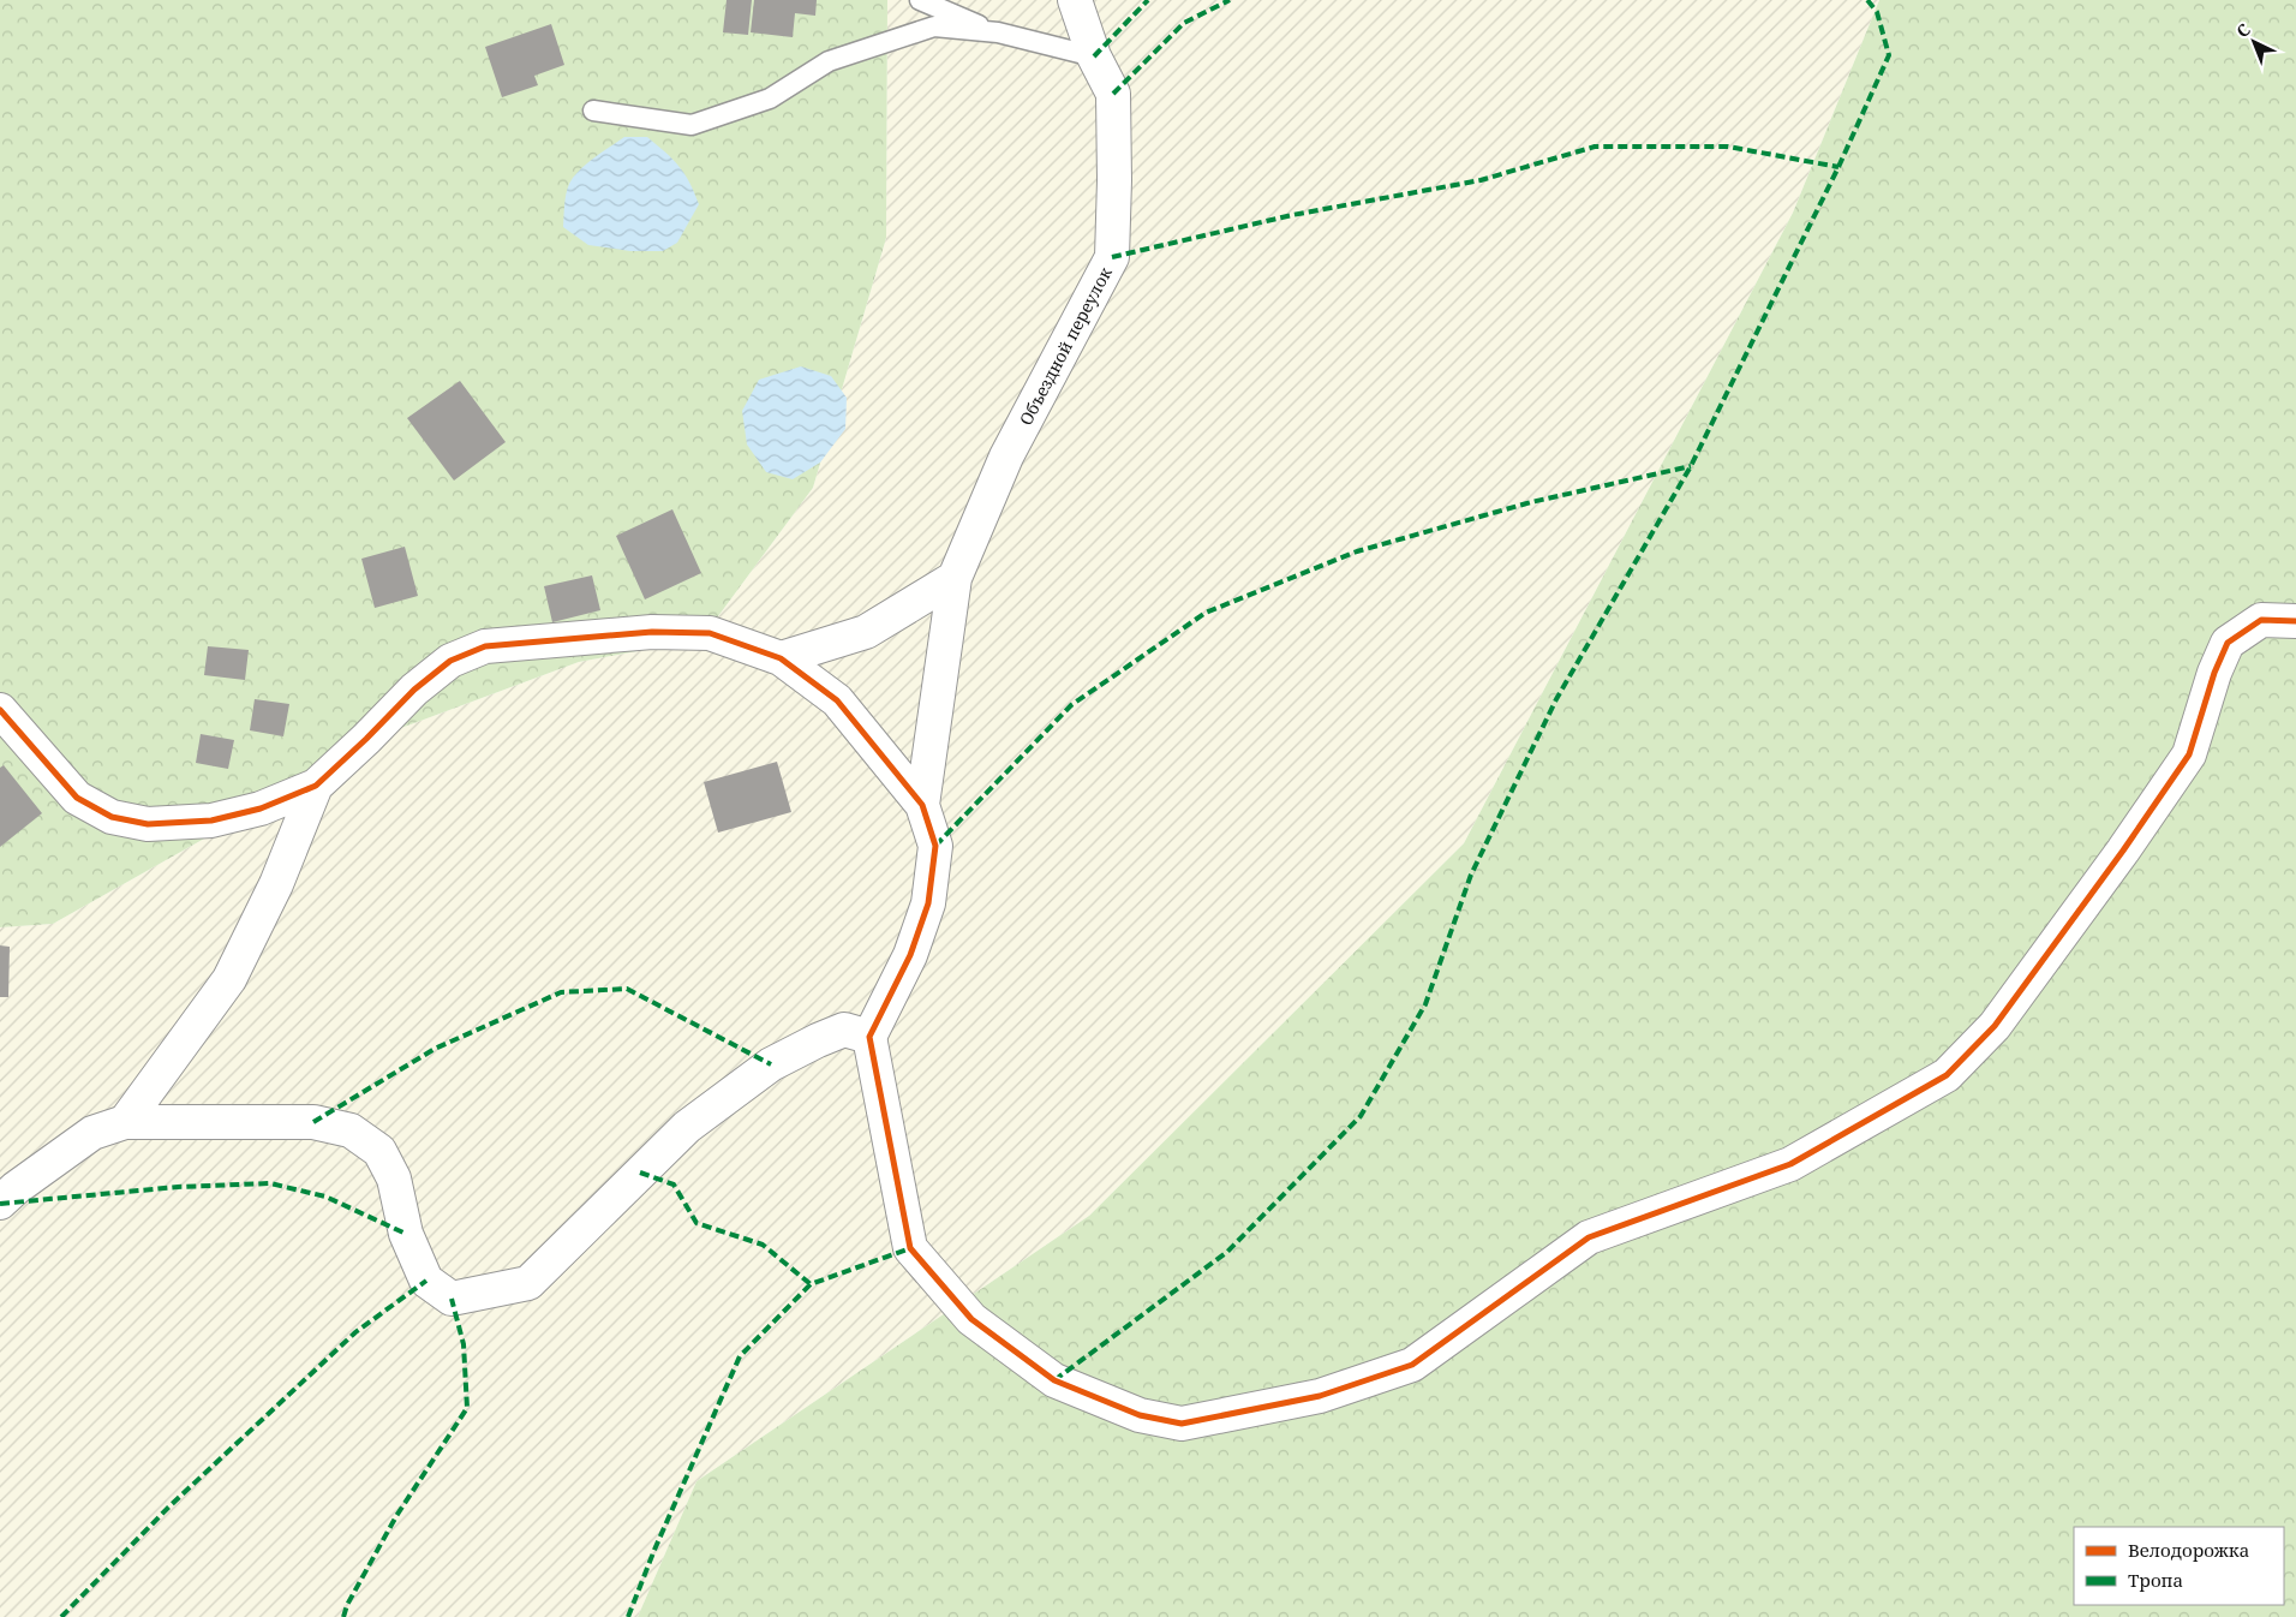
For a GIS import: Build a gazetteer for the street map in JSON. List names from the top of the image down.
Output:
{
  "streets": {
    "street": ["Объездной переулок"]
  },
  "legend": ["Велодорожка", "Тропа"],
  "north": "top left"
}
